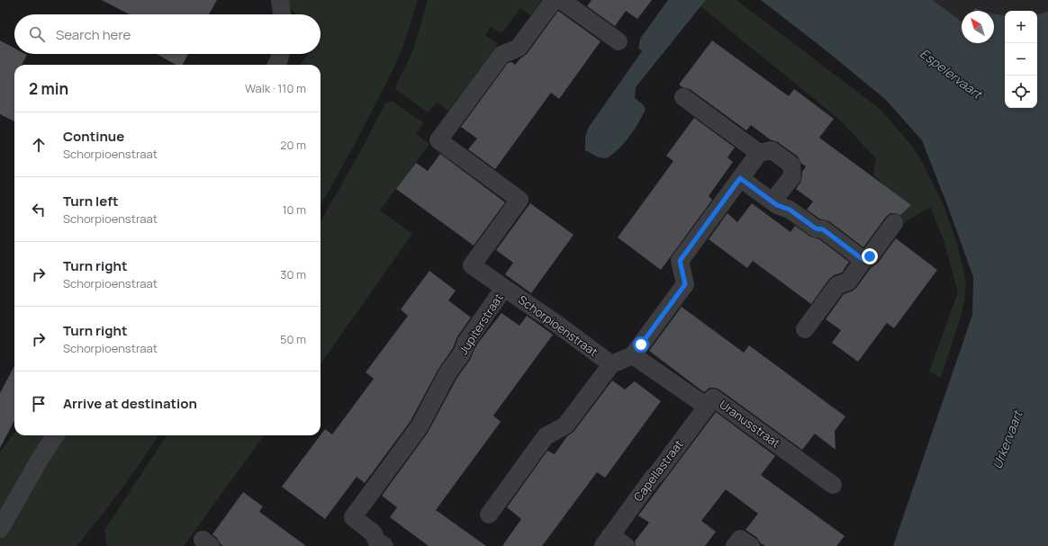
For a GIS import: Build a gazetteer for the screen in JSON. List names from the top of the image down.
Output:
{
  "streets": {
    "street": [
      "Jupiterstraat",
      "Schorpioenstraat",
      "Uranusstraat",
      "Capellastraat"
    ]
  },
  "crossings": [
    ["Jupiterstraat", "Schorpioenstraat"],
    ["Uranusstraat", "Capellastraat"]
  ],
  "water": ["Espelervaart", "Urkervaart"],
  "north": "top left",
  "page": {
    "map_buttons": ["+", "−"],
    "search": "Search here",
    "heading": ["2 min", "Walk · 110 m"],
    "list": [
      ["Continue", "Schorpioenstraat", "20 m"],
      ["Turn left", "Schorpioenstraat", "10 m"],
      ["Turn right", "Schorpioenstraat", "30 m"],
      ["Turn right", "Schorpioenstraat", "50 m"],
      "Arrive at destination"
    ]
  }
}
